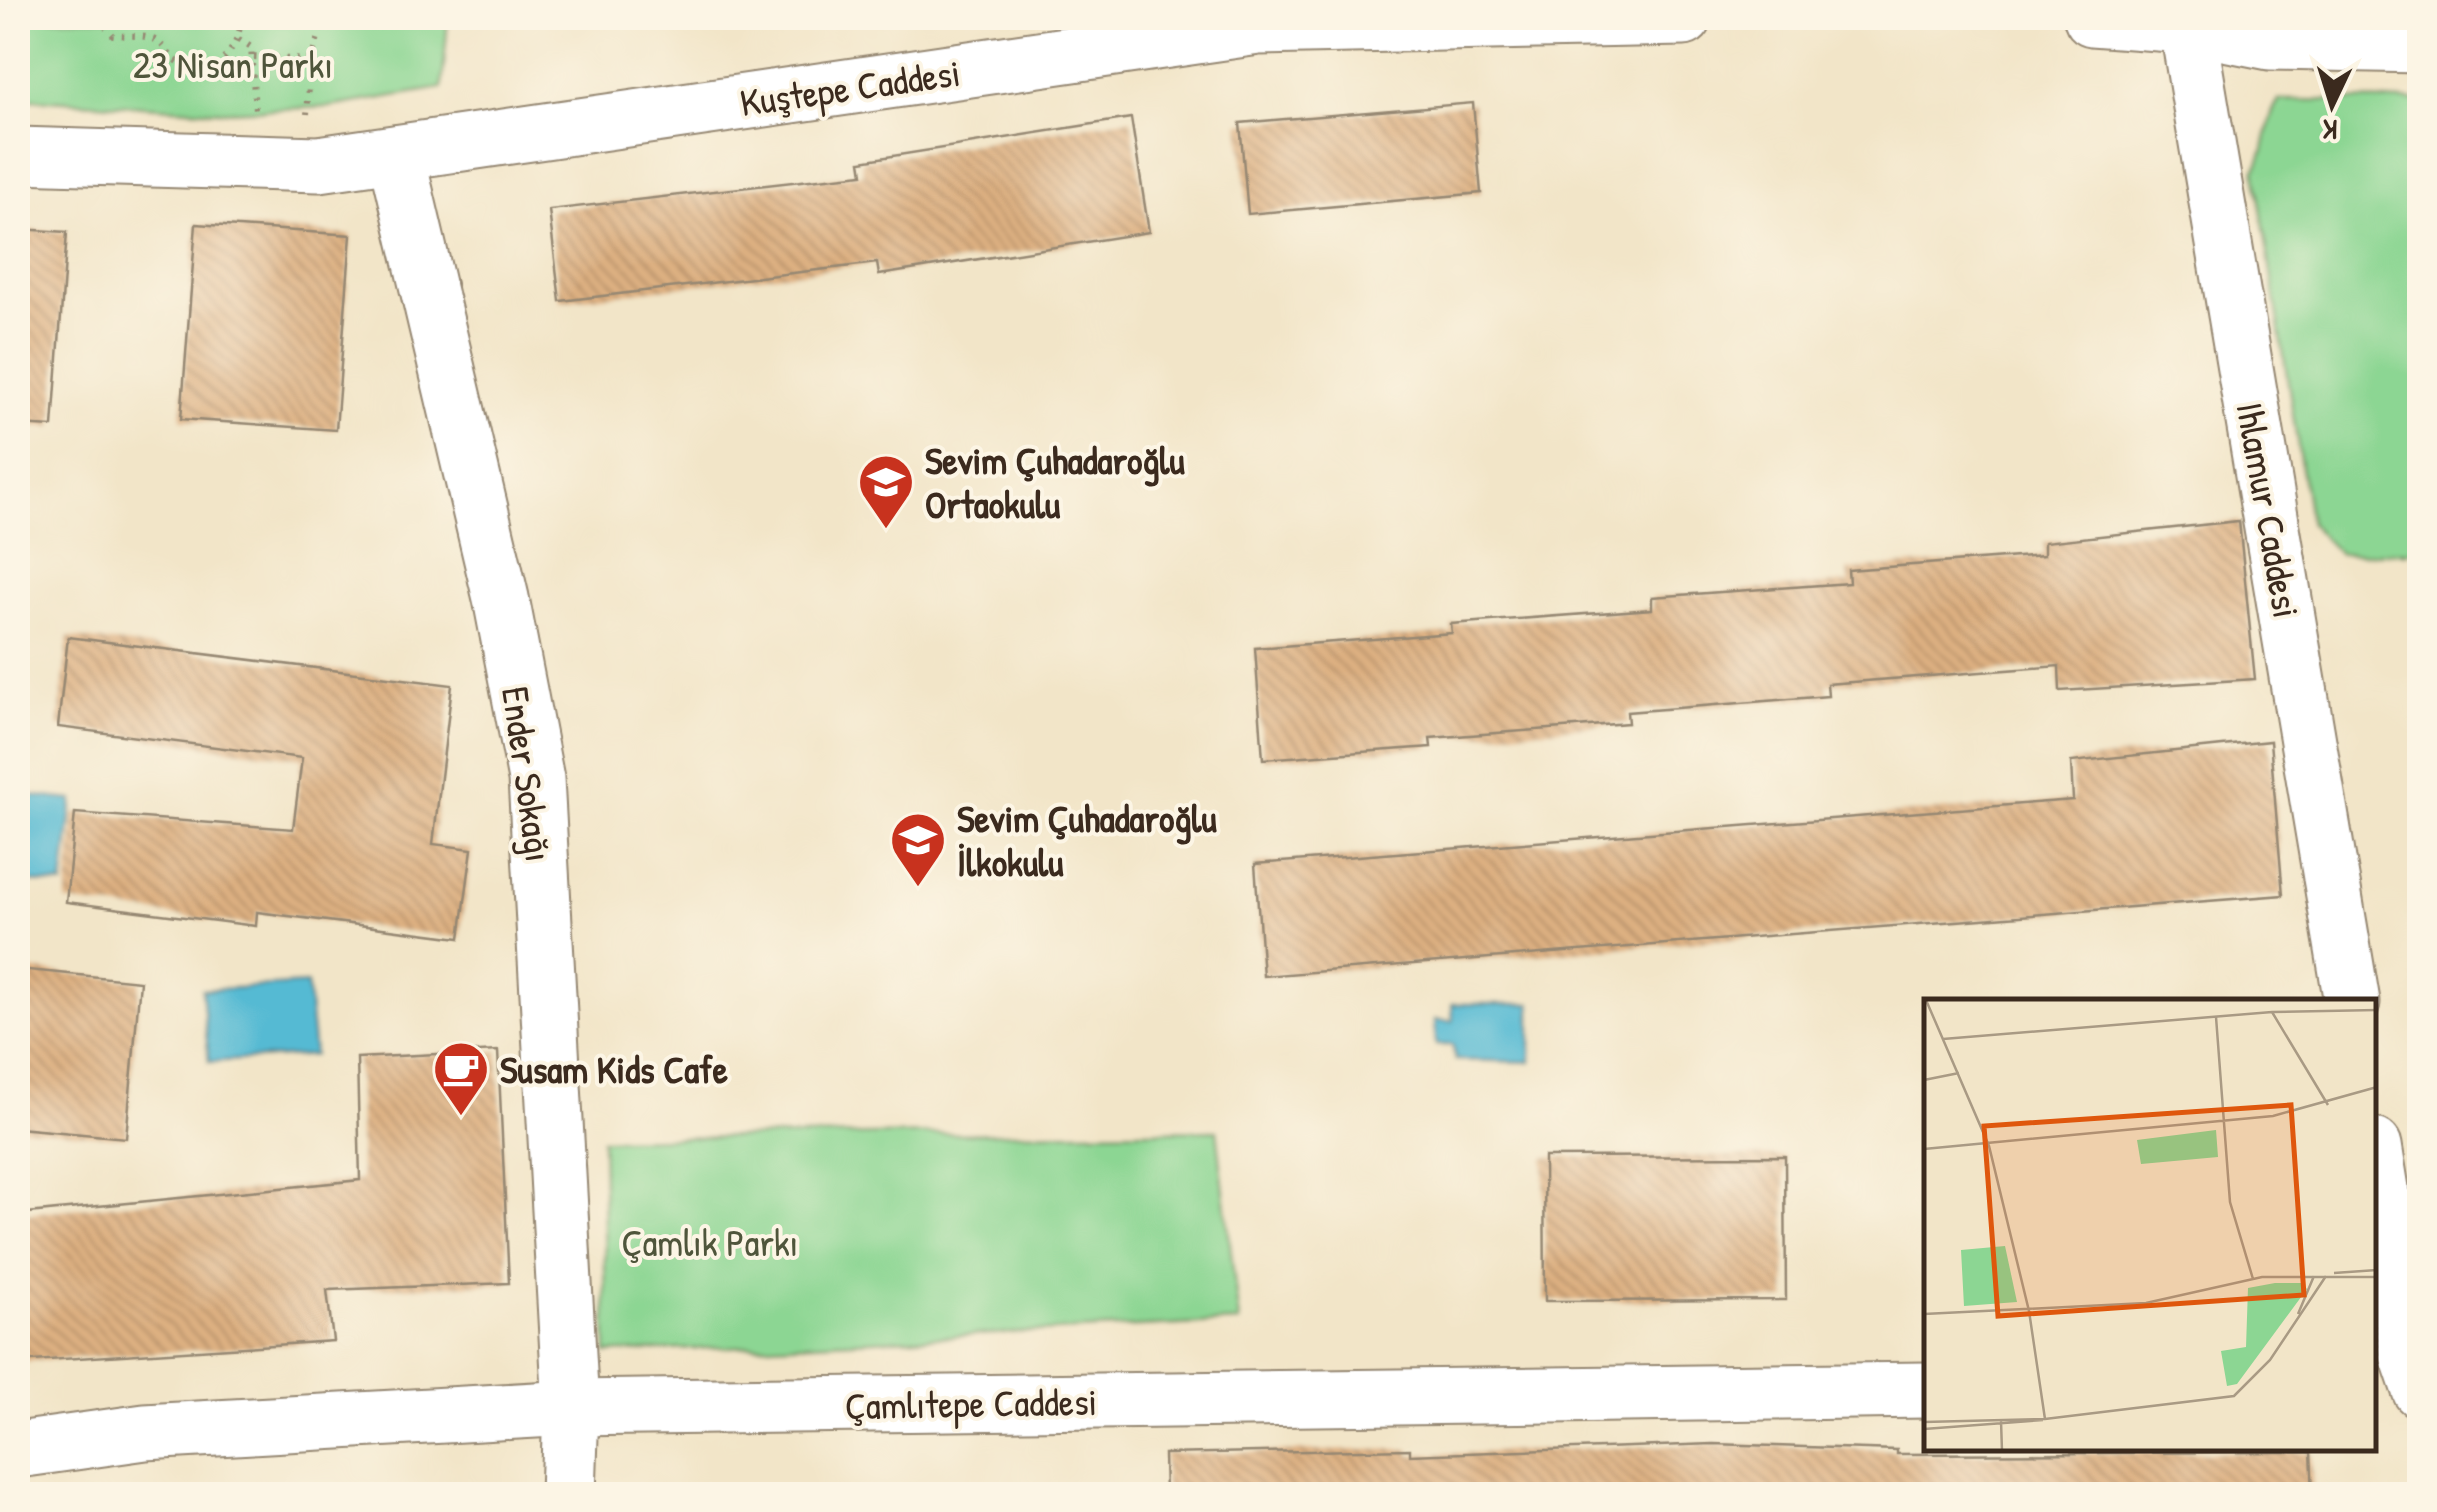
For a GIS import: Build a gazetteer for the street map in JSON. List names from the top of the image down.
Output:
{
  "streets": {
    "street": [
      "Kuştepe Caddesi",
      "Ihlamur Caddesi",
      "Ender Sokağı",
      "Çamlıtepe Caddesi"
    ]
  },
  "crossings": [
    ["Kuştepe Caddesi", "Ender Sokağı"],
    ["Ender Sokağı", "Çamlıtepe Caddesi"]
  ],
  "parks": ["23 Nisan Parkı", "Çamlık Parkı"],
  "places": {
    "school or university": ["Sevim Çuhadaroğlu Ortaokulu", "Sevim Çuhadaroğlu İlkokulu"],
    "cafe": ["Susam Kids Cafe"]
  },
  "north": "bottom"
}
